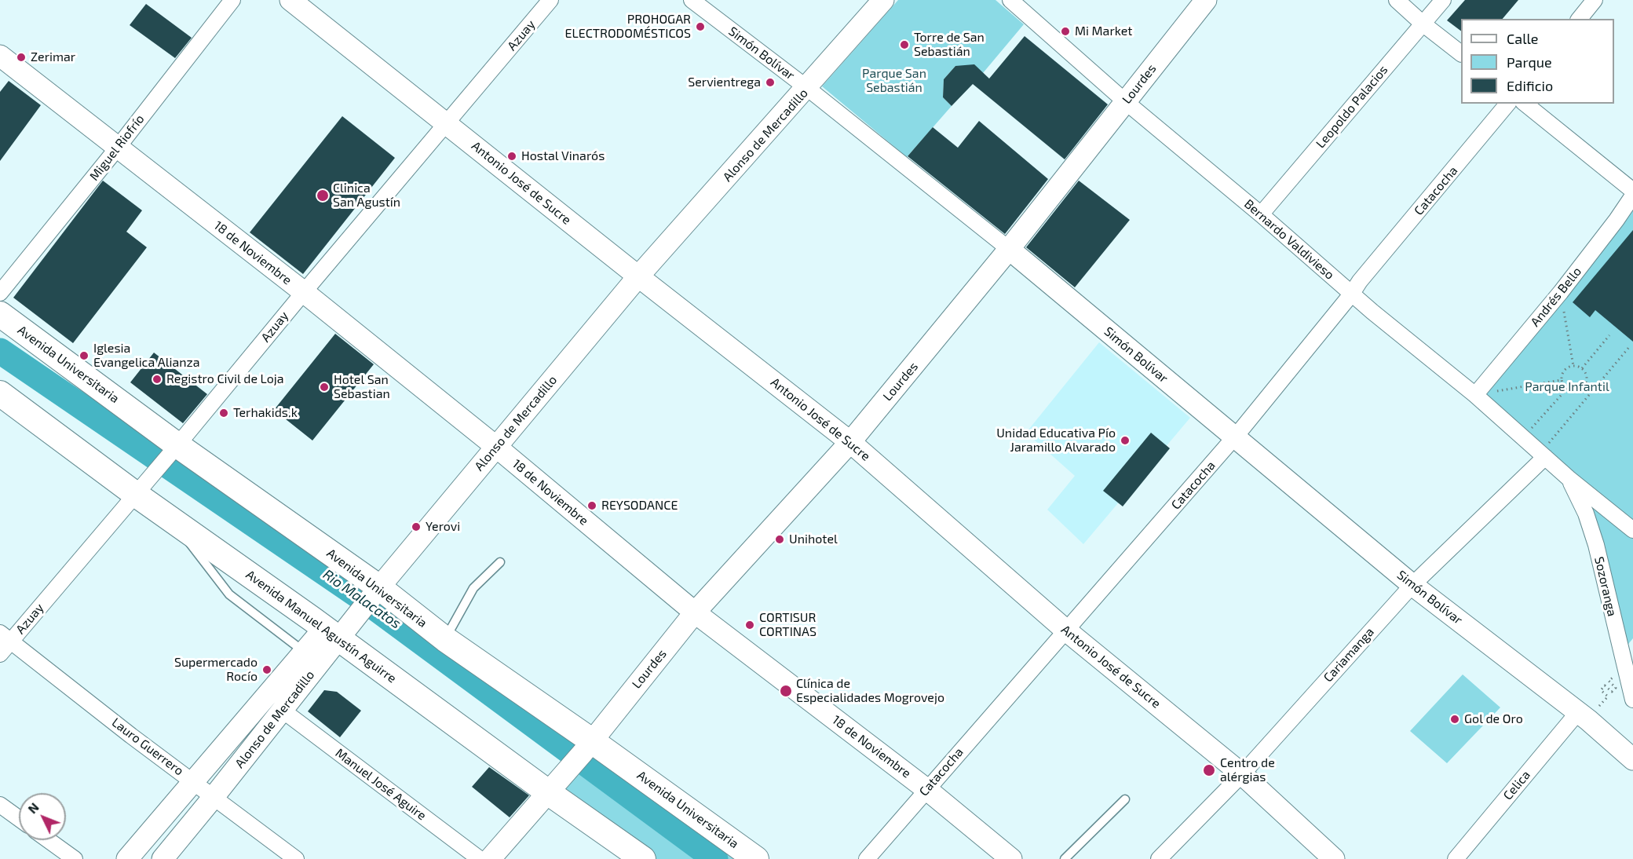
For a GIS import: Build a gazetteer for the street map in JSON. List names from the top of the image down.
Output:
{
  "streets": {
    "main road": ["Avenida Universitaria", "Avenida Manuel Agustín Aguirre"],
    "street": [
      "Azuay",
      "Simón Bolívar",
      "Lourdes",
      "Leopoldo Palacios",
      "Alonso de Mercadillo",
      "Miguel Riofrío",
      "Antonio José de Sucre",
      "Catacocha",
      "Bernardo Valdivieso",
      "18 de Noviembre",
      "Andrés Bello",
      "Sozoranga",
      "Cariamanga",
      "Lauro Guerrero",
      "Manuel José Aguire",
      "Celica"
    ]
  },
  "crossings": [
    ["Azuay", "Antonio José de Sucre"],
    ["Azuay", "18 de Noviembre"],
    ["Azuay", "Avenida Universitaria"],
    ["Azuay", "Avenida Manuel Agustín Aguirre"],
    ["Azuay", "Lauro Guerrero"],
    ["Simón Bolívar", "Lourdes"],
    ["Simón Bolívar", "Alonso de Mercadillo"],
    ["Simón Bolívar", "Catacocha"],
    ["Simón Bolívar", "Cariamanga"],
    ["Simón Bolívar", "Celica"],
    ["Lourdes", "Antonio José de Sucre"],
    ["Lourdes", "Bernardo Valdivieso"],
    ["Lourdes", "18 de Noviembre"],
    ["Lourdes", "Avenida Universitaria"],
    ["Lourdes", "Avenida Manuel Agustín Aguirre"],
    ["Leopoldo Palacios", "Bernardo Valdivieso"],
    ["Alonso de Mercadillo", "Antonio José de Sucre"],
    ["Alonso de Mercadillo", "18 de Noviembre"],
    ["Alonso de Mercadillo", "Avenida Universitaria"],
    ["Alonso de Mercadillo", "Avenida Manuel Agustín Aguirre"],
    ["Alonso de Mercadillo", "Lauro Guerrero"],
    ["Alonso de Mercadillo", "Manuel José Aguire"],
    ["Miguel Riofrío", "18 de Noviembre"],
    ["Antonio José de Sucre", "Catacocha"],
    ["Antonio José de Sucre", "Cariamanga"],
    ["Catacocha", "Bernardo Valdivieso"],
    ["Catacocha", "18 de Noviembre"],
    ["Bernardo Valdivieso", "Andrés Bello"],
    ["Bernardo Valdivieso", "Sozoranga"],
    ["Bernardo Valdivieso", "Cariamanga"]
  ],
  "water": ["Rio Malacatos"],
  "parks": ["Parque San Sebastián", "Parque Infantil"],
  "places": [
    "PROHOGAR ELECTRODOMÉSTICOS",
    "Mi Market",
    "Torre de San Sebastián",
    "Zerimar",
    "Servientrega",
    "Hostal Vinarós",
    "Clinica San Agustín",
    "Iglesia Evangelica Alianza",
    "Registro Civil de Loja",
    "Hotel San Sebastian",
    "Terhakids.k",
    "Unidad Educativa Pío Jaramillo Alvarado",
    "REYSODANCE",
    "Yerovi",
    "Unihotel",
    "CORTISUR CORTINAS",
    "Supermercado Rocío",
    "Clínica de Especialidades Mogrovejo",
    "Gol de Oro",
    "Centro de alérgias"
  ],
  "legend": ["Calle", "Parque", "Edificio"],
  "north": "top left"
}
